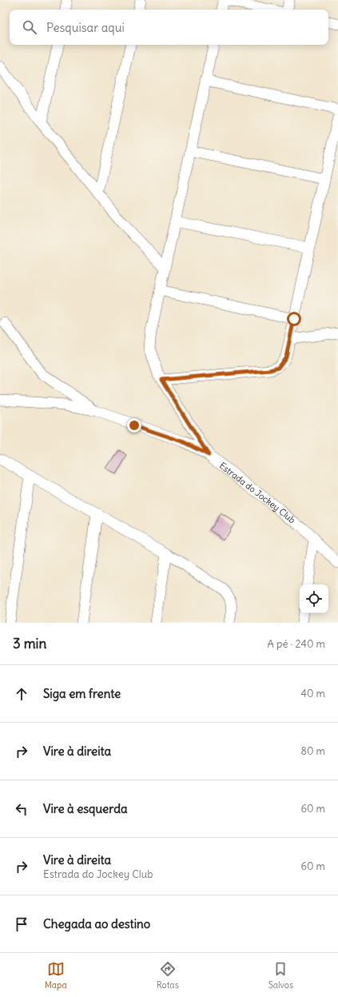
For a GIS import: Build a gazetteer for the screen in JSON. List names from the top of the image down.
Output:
{
  "streets": {
    "street": ["Estrada do Jockey Club"]
  },
  "page": {
    "search": "Pesquisar aqui",
    "heading": ["3 min", "A pé · 240 m"],
    "list": [
      ["Siga em frente", "40 m"],
      ["Vire à direita", "80 m"],
      ["Vire à esquerda", "60 m"],
      ["Vire à direita", "Estrada do Jockey Club", "60 m"],
      "Chegada ao destino"
    ],
    "nav": ["Mapa", "Rotas", "Salvos"]
  }
}
